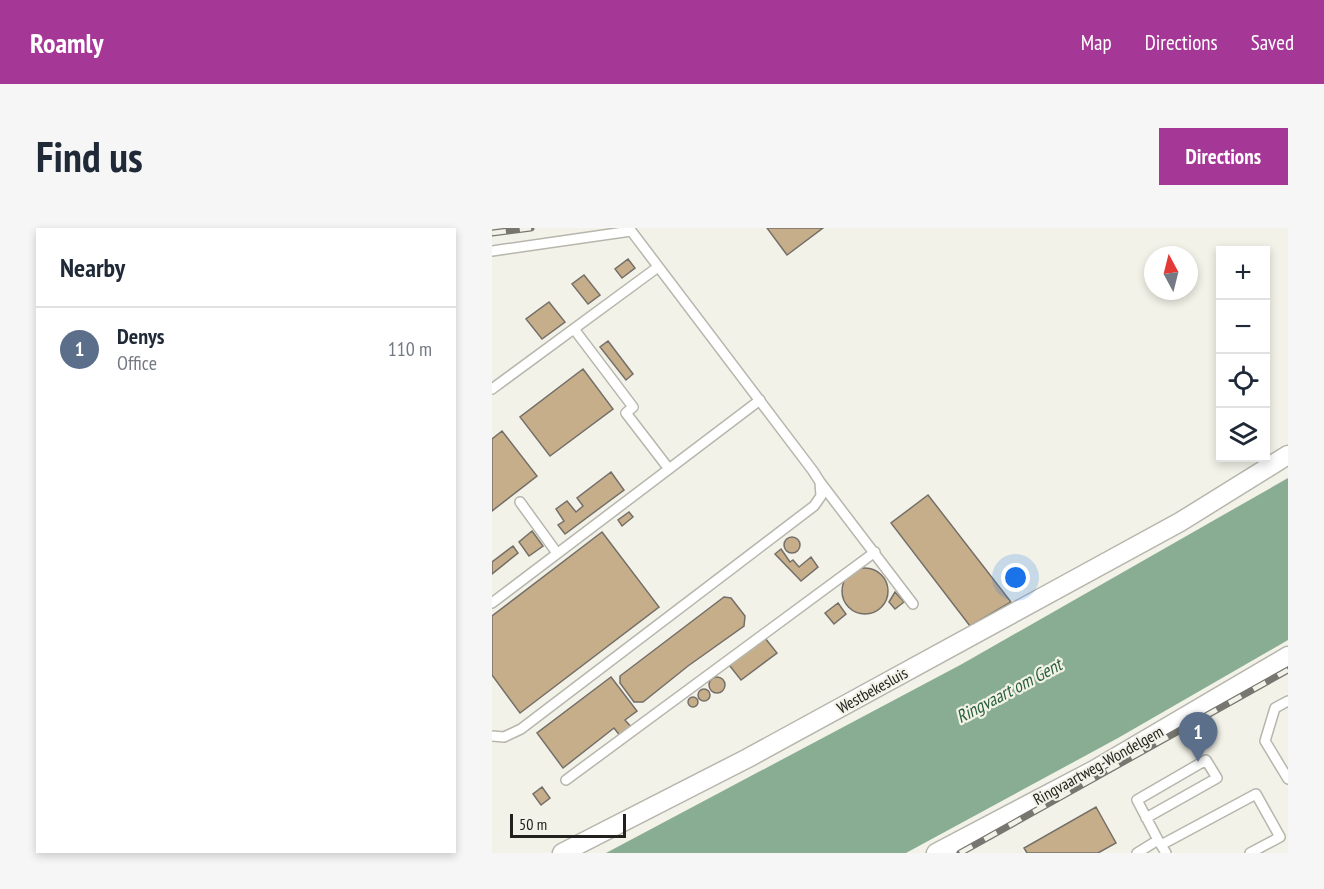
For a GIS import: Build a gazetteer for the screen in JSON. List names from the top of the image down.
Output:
{
  "streets": {
    "street": ["Westbekesluis", "Ringvaartweg-Wondelgem"]
  },
  "water": ["Ringvaart om Gent"],
  "scale_bar": "50 m",
  "north": "top",
  "page": {
    "header": "Roamly",
    "nav": ["Map", "Directions", "Saved"],
    "buttons": "Directions",
    "title": "Find us",
    "heading": "Nearby",
    "map_buttons": ["+", "−"],
    "list": [
      {
        "mark": "1",
        "name": "Denys",
        "note": "Office",
        "value": "110 m"
      }
    ],
    "pins": "1",
    "scale": "50 m"
  }
}
